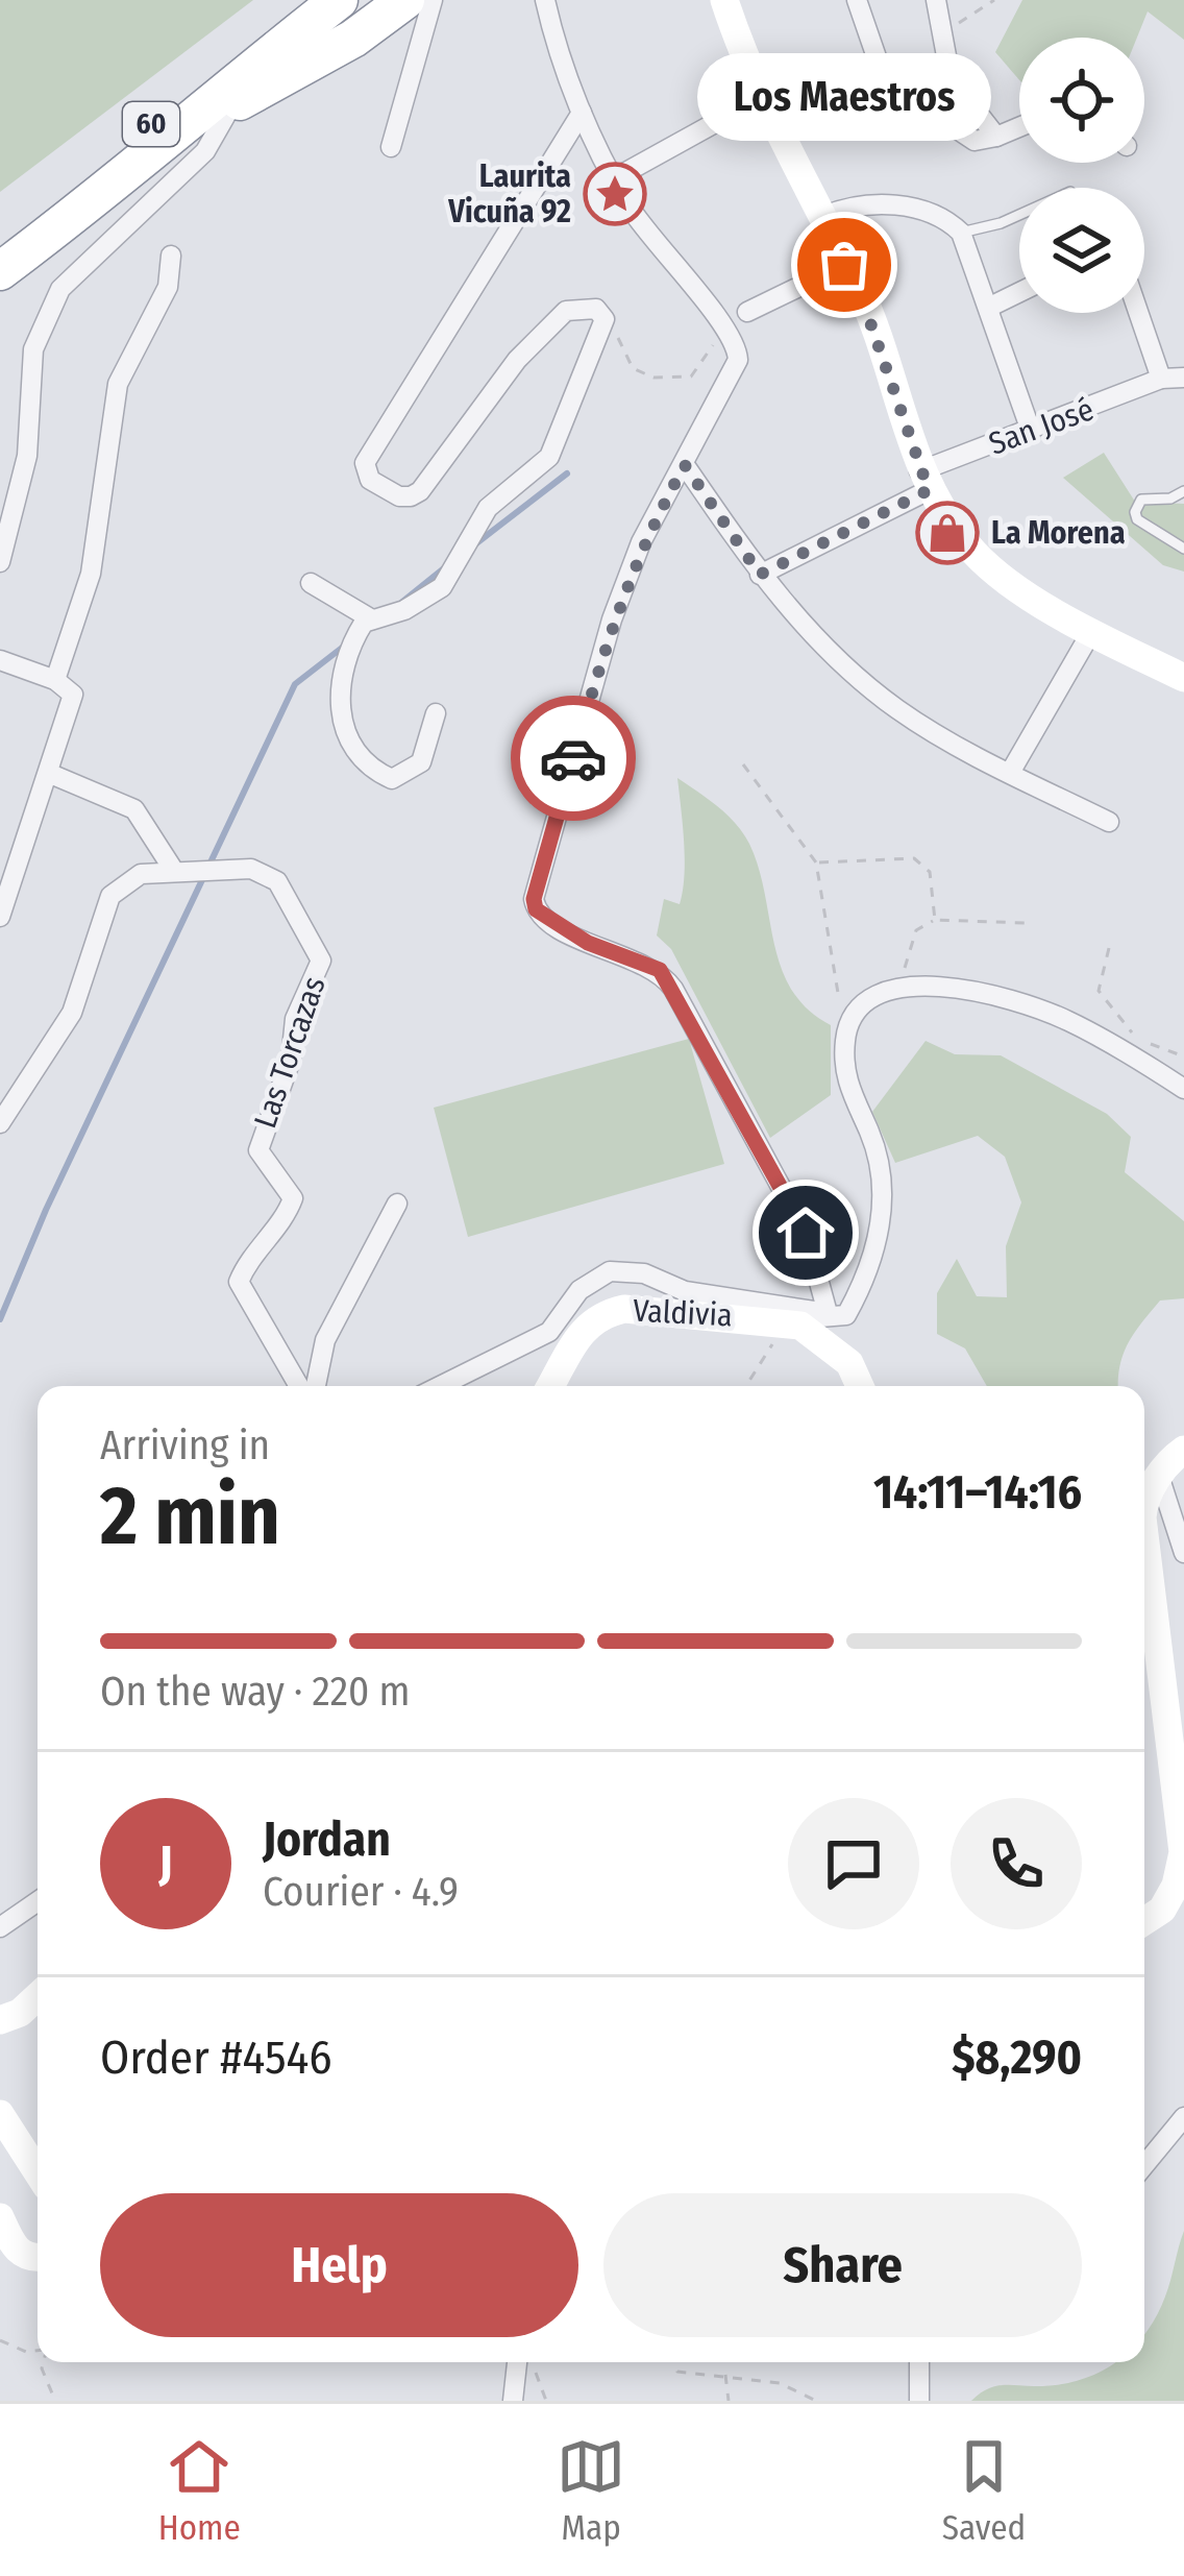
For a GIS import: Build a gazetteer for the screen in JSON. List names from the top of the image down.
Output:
{
  "streets": {
    "highway": ["60"],
    "street": ["San José", "Las Torcazas", "Valdivia"]
  },
  "places": {
    "place": ["Laurita Vicuña 92"],
    "other": ["Los Maestros"],
    "shop": ["La Morena"]
  },
  "page": {
    "bubble": "Los Maestros",
    "heading": ["2 min", "Arriving in", "14:11–14:16"],
    "panel": [
      "Jordan",
      "Courier · 4.9",
      "Order #4546",
      "$8,290"
    ],
    "bar": "On the way · 220 m",
    "round": "J",
    "buttons": ["Help", "Share"],
    "tabs": ["Home", "Map", "Saved"]
  }
}
